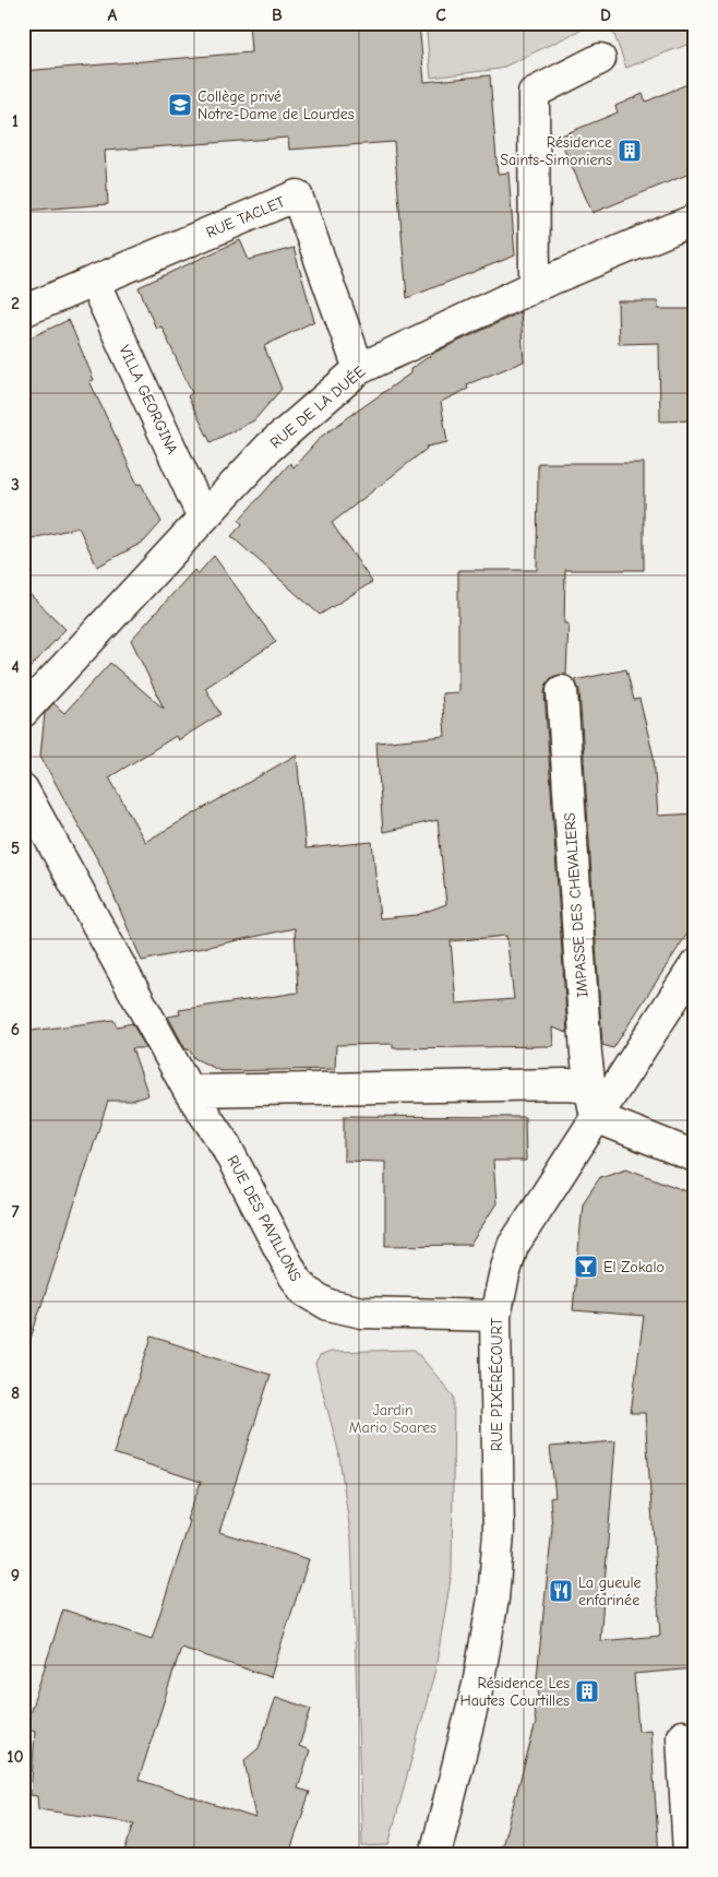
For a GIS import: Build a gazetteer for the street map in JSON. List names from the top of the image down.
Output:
{
  "streets": {
    "street": [
      "RUE TACLET",
      "VILLA GEORGINA",
      "RUE DE LA DUÉE",
      "IMPASSE DES CHEVALIERS",
      "RUE DES PAVILLONS",
      "RUE PIXÉRÉCOURT"
    ]
  },
  "crossings": [
    ["RUE TACLET", "VILLA GEORGINA"],
    ["RUE TACLET", "RUE DE LA DUÉE"],
    ["VILLA GEORGINA", "RUE DE LA DUÉE"],
    ["IMPASSE DES CHEVALIERS", "RUE PIXÉRÉCOURT"],
    ["RUE DES PAVILLONS", "RUE PIXÉRÉCOURT"]
  ],
  "parks": ["Jardin Mario Soares"],
  "places": {
    "school or university": ["Collège privé Notre-Dame de Lourdes"],
    "building": ["Résidence Saints-Simoniens", "Résidence Les Hautes Courtilles"],
    "bar": ["El Zokalo"],
    "restaurant": ["La gueule enfarinée"]
  },
  "grid": {
    "columns": [
      "A",
      "B",
      "C",
      "D"
    ],
    "rows": [
      "1",
      "2",
      "3",
      "4",
      "5",
      "6",
      "7",
      "8",
      "9",
      "10"
    ]
  }
}
